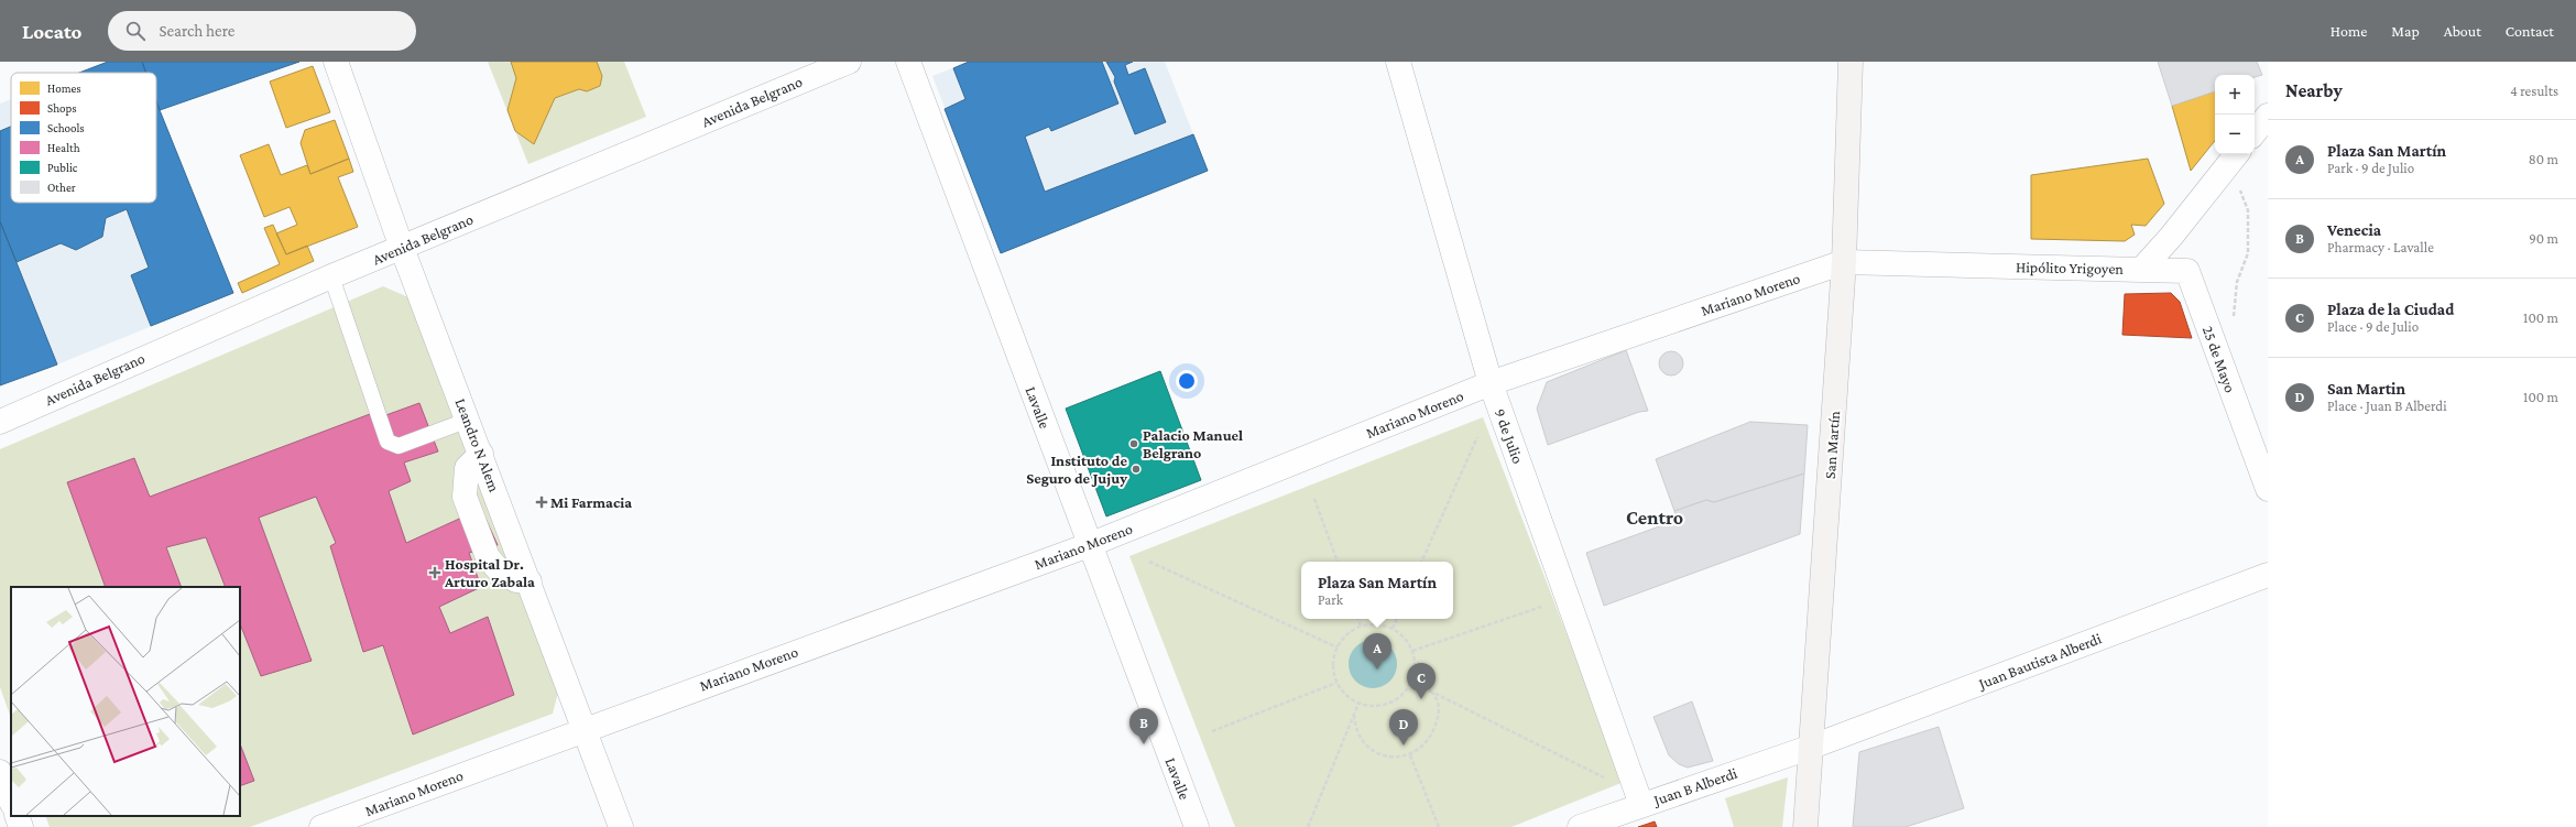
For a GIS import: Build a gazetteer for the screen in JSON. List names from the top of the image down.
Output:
{
  "streets": {
    "main road": ["San Martín"],
    "street": [
      "Avenida Belgrano",
      "Hipólito Yrigoyen",
      "Mariano Moreno",
      "25 de Mayo",
      "Lavalle",
      "9 de Julio",
      "Leandro N Alem",
      "Juan Bautista Alberdi",
      "Juan B Alberdi"
    ]
  },
  "crossings": [
    ["Avenida Belgrano", "Leandro N Alem"],
    ["Hipólito Yrigoyen", "Mariano Moreno"],
    ["Hipólito Yrigoyen", "25 de Mayo"],
    ["Hipólito Yrigoyen", "San Martín"],
    ["Mariano Moreno", "Lavalle"],
    ["Mariano Moreno", "9 de Julio"],
    ["Mariano Moreno", "Leandro N Alem"],
    ["Mariano Moreno", "San Martín"],
    ["9 de Julio", "Juan B Alberdi"],
    ["San Martín", "Juan Bautista Alberdi"],
    ["San Martín", "Juan B Alberdi"],
    ["Juan Bautista Alberdi", "Juan B Alberdi"]
  ],
  "districts": ["Centro"],
  "places": {
    "other": ["Palacio Manuel Belgrano", "Instituto de Seguro de Jujuy"],
    "health": ["Mi Farmacia", "Hospital Dr. Arturo Zabala"]
  },
  "legend": [
    "Homes",
    "Shops",
    "Schools",
    "Health",
    "Public",
    "Other"
  ],
  "page": {
    "header": "Locato",
    "search": "Search here",
    "nav": [
      "Home",
      "Map",
      "About",
      "Contact"
    ],
    "heading": ["Nearby", "4 results"],
    "map_buttons": ["+", "−"],
    "list": [
      {
        "mark": "A",
        "name": "Plaza San Martín",
        "note": "Park · 9 de Julio",
        "value": "80 m"
      },
      {
        "mark": "B",
        "name": "Venecia",
        "note": "Pharmacy · Lavalle",
        "value": "90 m"
      },
      {
        "mark": "C",
        "name": "Plaza de la Ciudad",
        "note": "Place · 9 de Julio",
        "value": "100 m"
      },
      {
        "mark": "D",
        "name": "San Martin",
        "note": "Place · Juan B Alberdi",
        "value": "100 m"
      }
    ],
    "popup": ["Plaza San Martín", "Park"],
    "pins": [
      "A",
      "C",
      "B",
      "D"
    ]
  }
}
